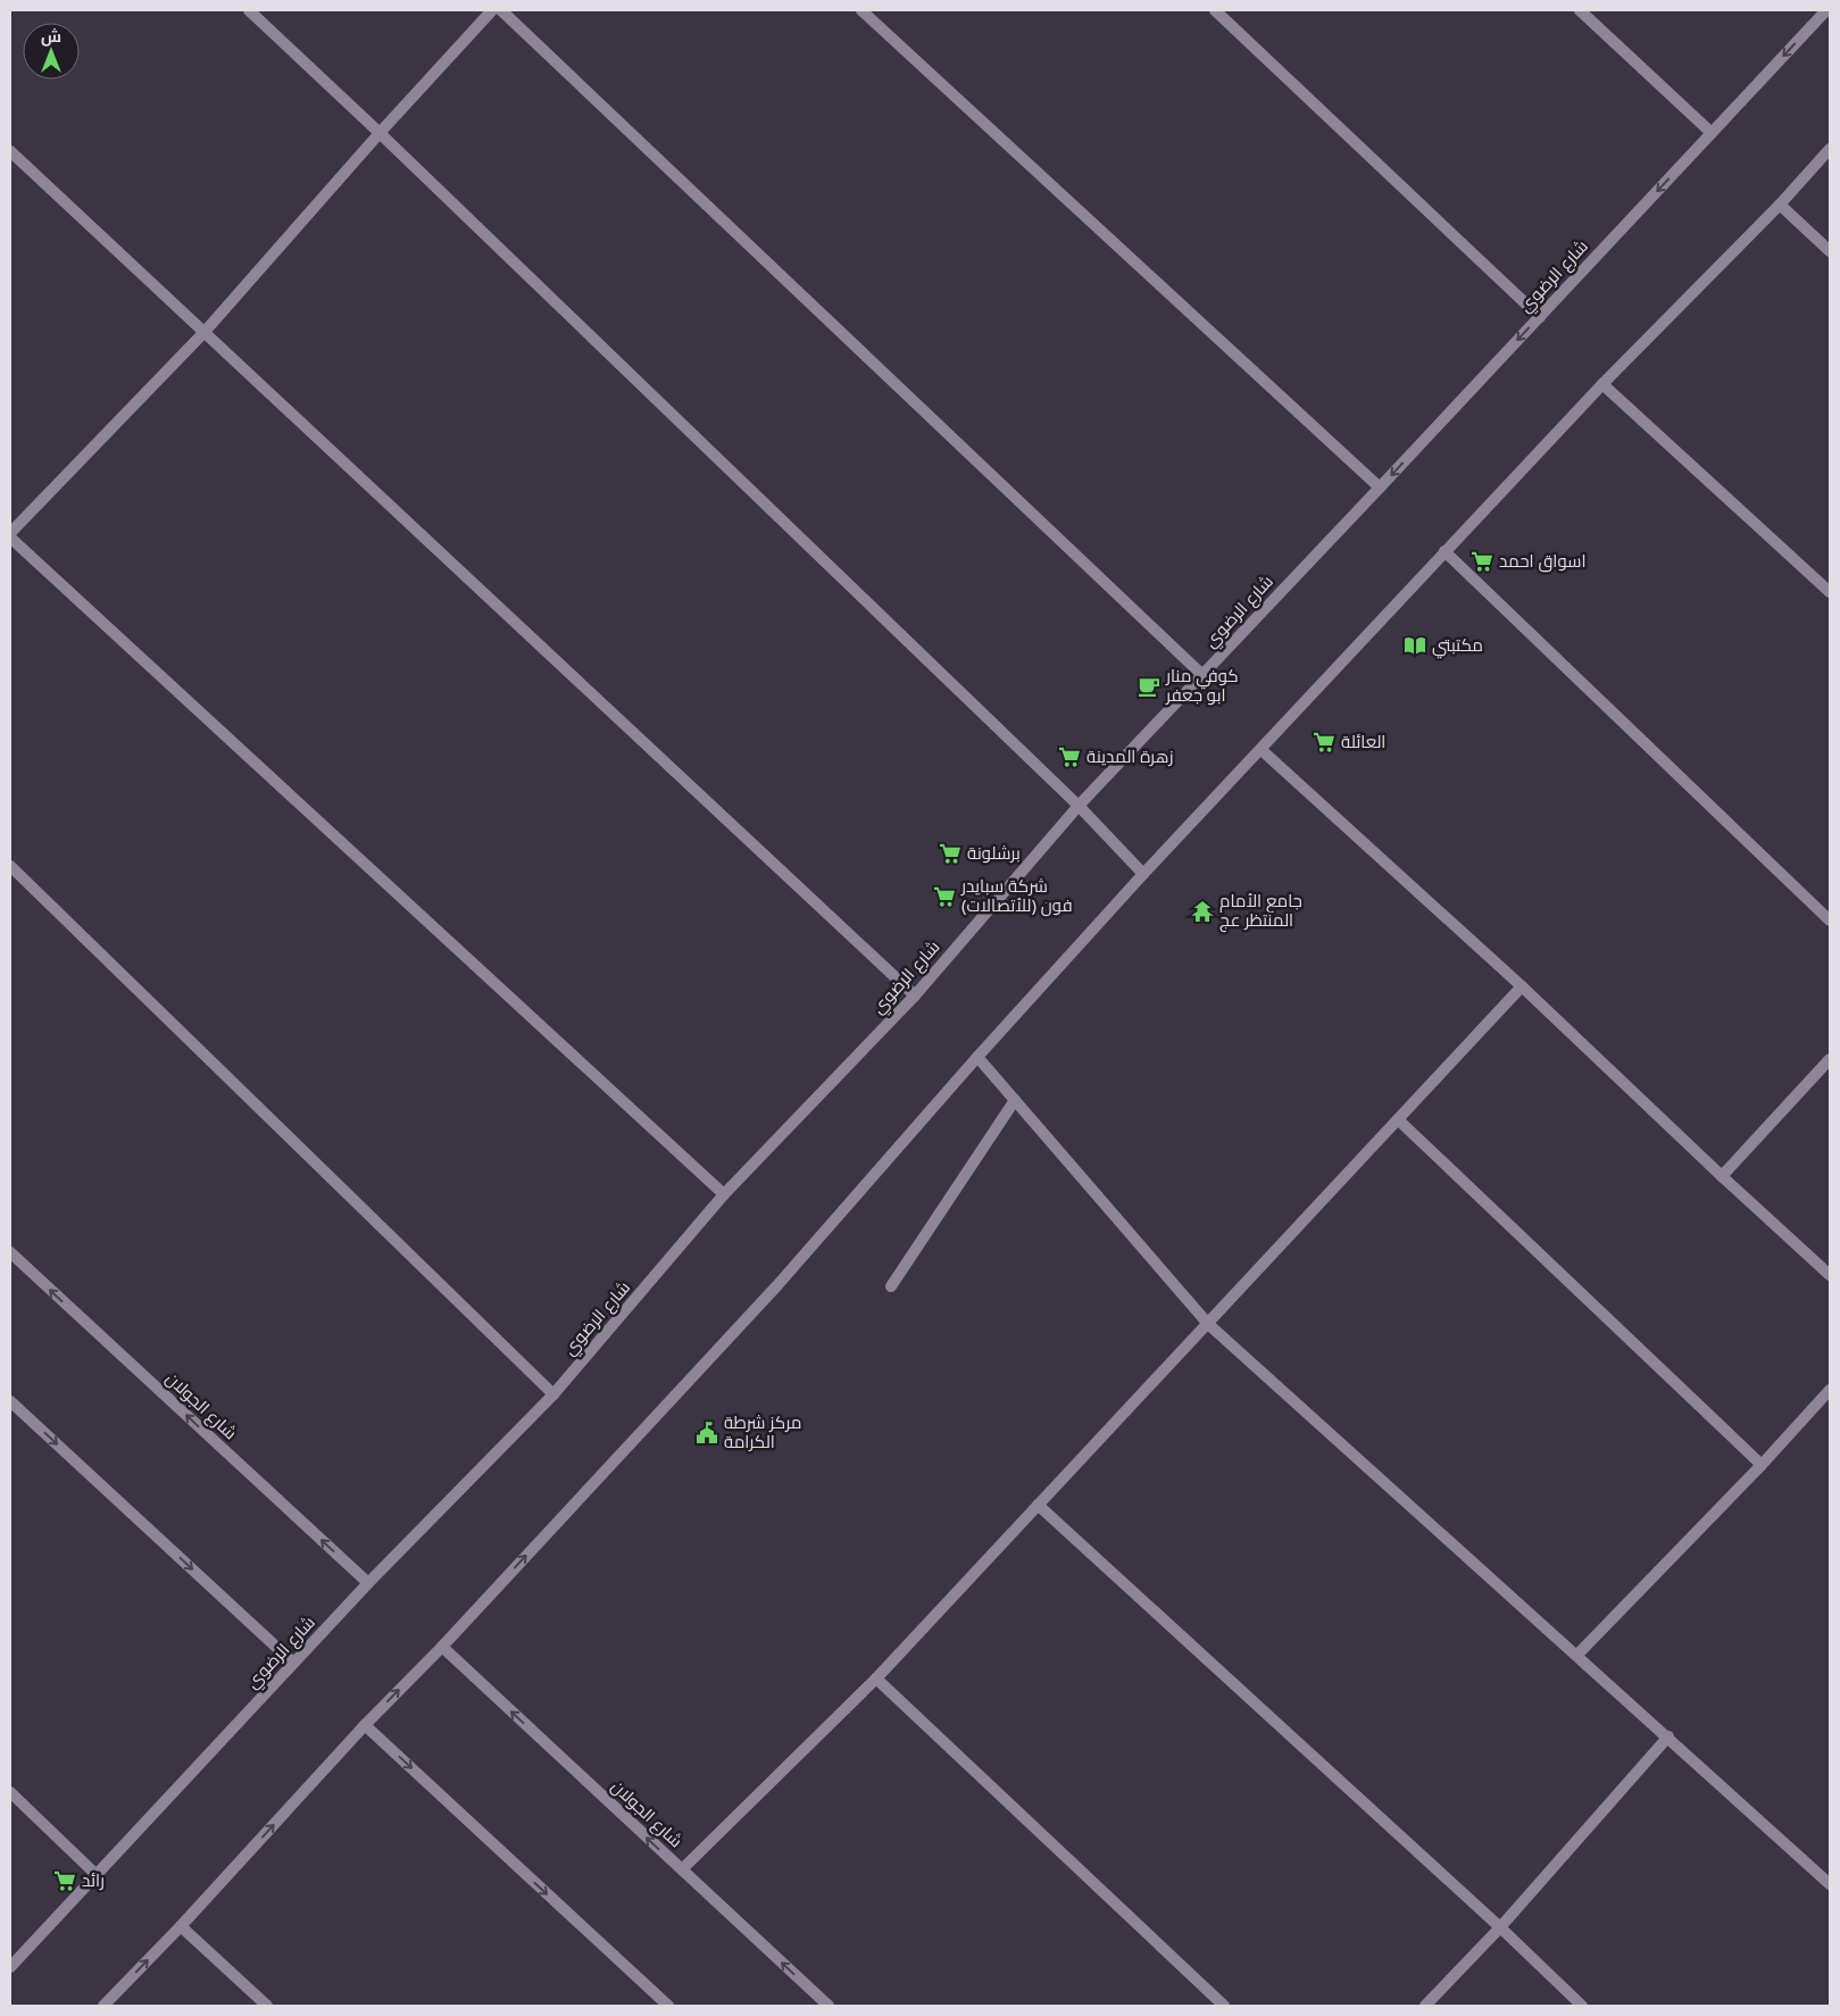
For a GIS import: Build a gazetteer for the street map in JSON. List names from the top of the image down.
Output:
{
  "streets": {
    "street": ["شارع الرضوي", "شارع الجولان"]
  },
  "crossings": [
    ["شارع الرضوي", "شارع الجولان"]
  ],
  "one_way": ["شارع الجولان"],
  "places": {
    "supermarket": [
      "اسواق احمد",
      "العائلة",
      "زهرة المدينة",
      "برشلونة",
      "شركة سبايدر فون (للأتصالات)",
      "رائد"
    ],
    "library": ["مكتبتي"],
    "cafe": ["كوفي منار ابو جعفر"],
    "temple": ["جامع الأمام المنتظر عج"],
    "public building": ["مركز شرطة الكرامة"]
  },
  "north": "top"
}
